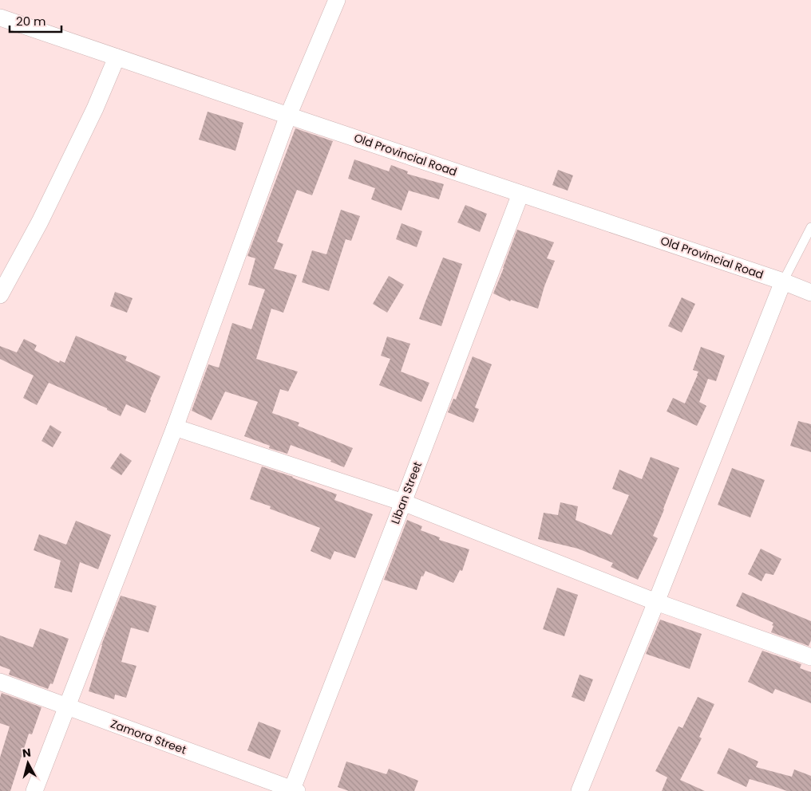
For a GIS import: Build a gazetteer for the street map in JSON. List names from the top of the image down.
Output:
{
  "streets": {
    "street": ["Old Provincial Road", "Liban Street", "Zamora Street"]
  },
  "crossings": [
    ["Old Provincial Road", "Liban Street"],
    ["Liban Street", "Zamora Street"]
  ],
  "scale_bar": "20 m",
  "north": "top"
}
